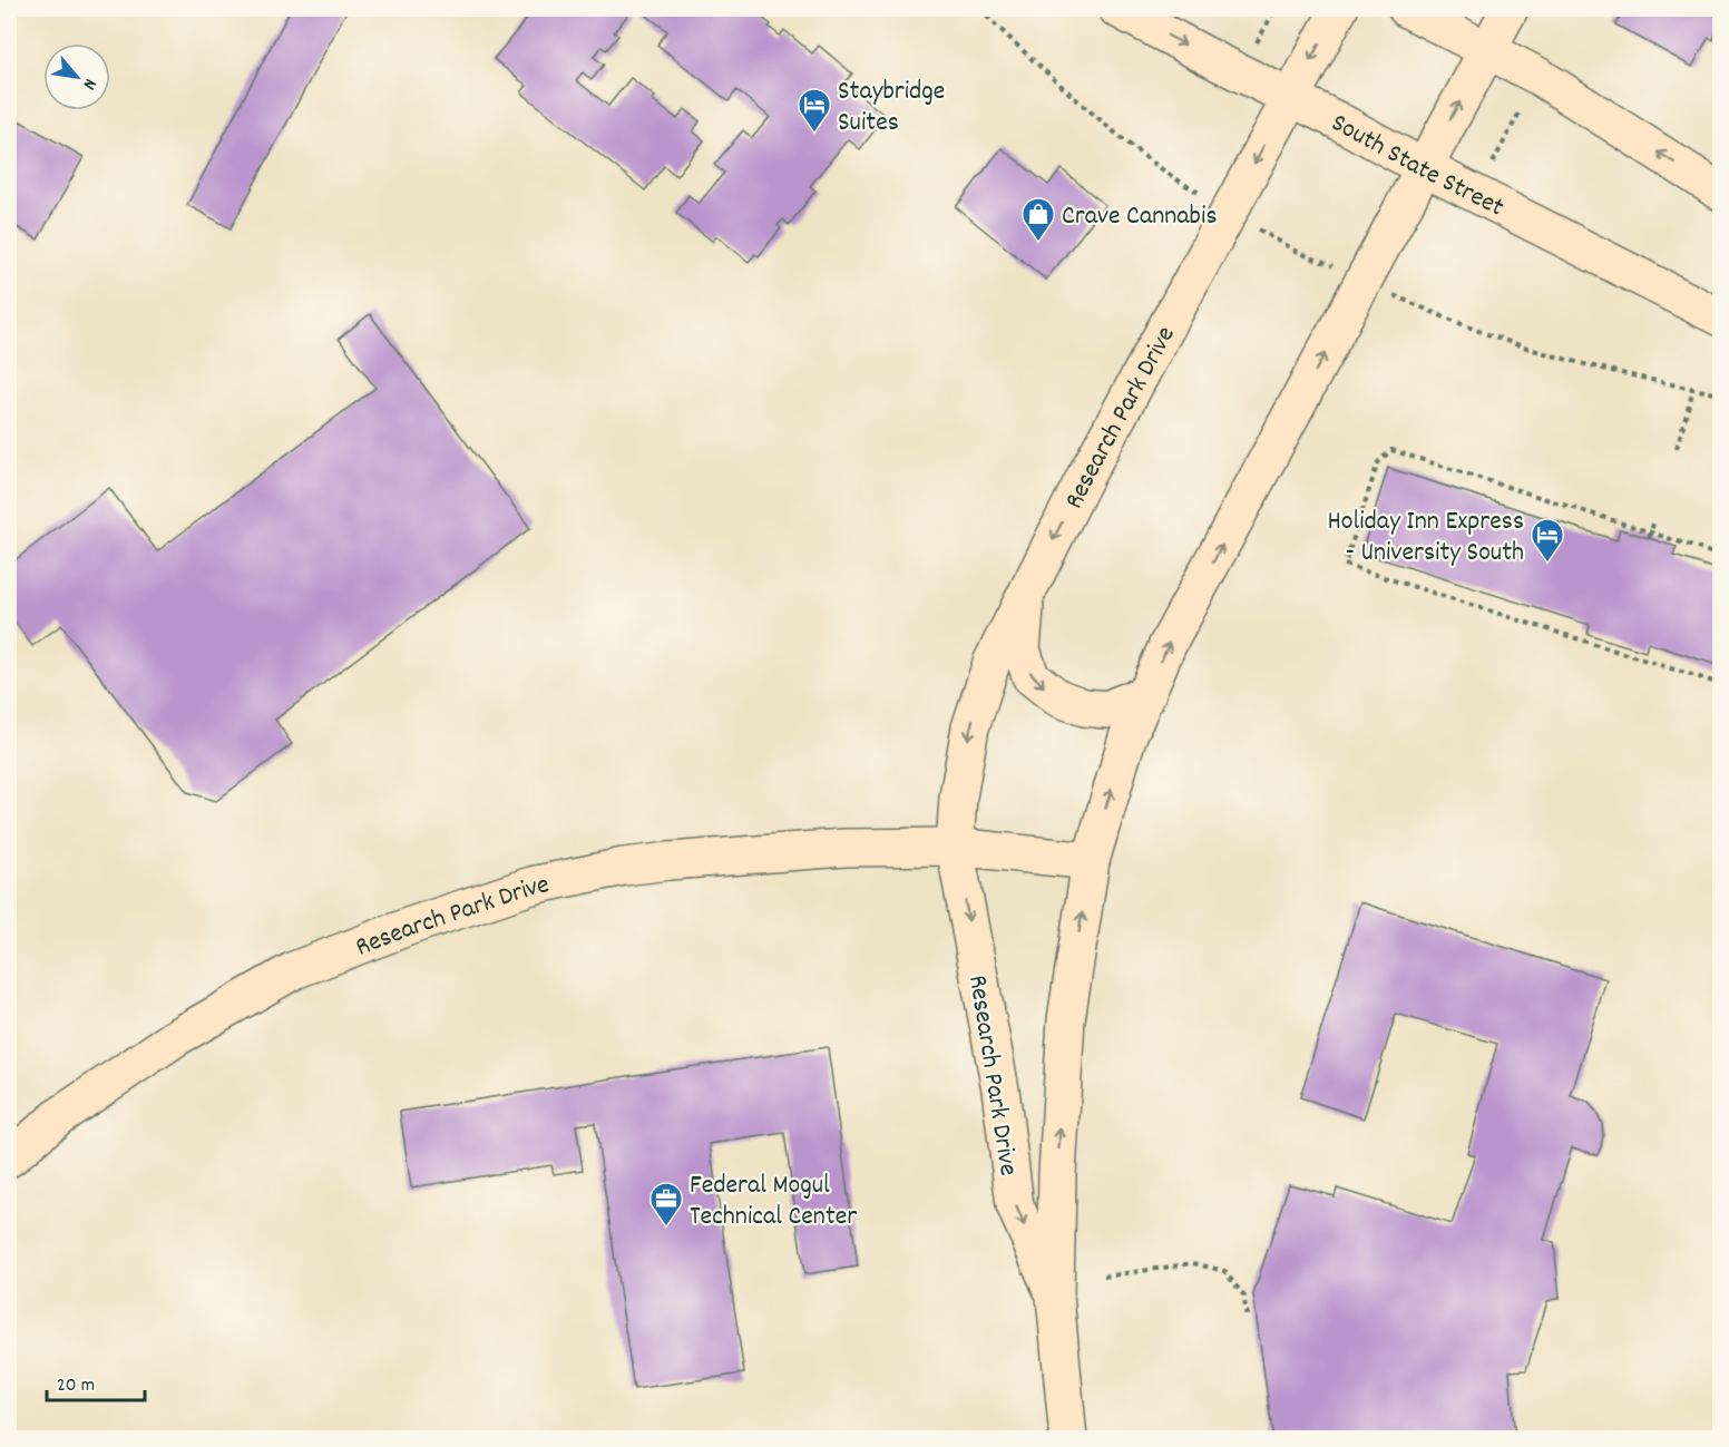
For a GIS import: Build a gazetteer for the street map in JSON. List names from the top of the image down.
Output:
{
  "streets": {
    "street": ["South State Street", "Research Park Drive"]
  },
  "crossings": [
    ["South State Street", "Research Park Drive"]
  ],
  "places": {
    "hotel": ["Staybridge Suites", "Holiday Inn Express - University South"],
    "shop": ["Crave Cannabis"],
    "office": ["Federal Mogul Technical Center"]
  },
  "scale_bar": "20 m",
  "north": "bottom right"
}
